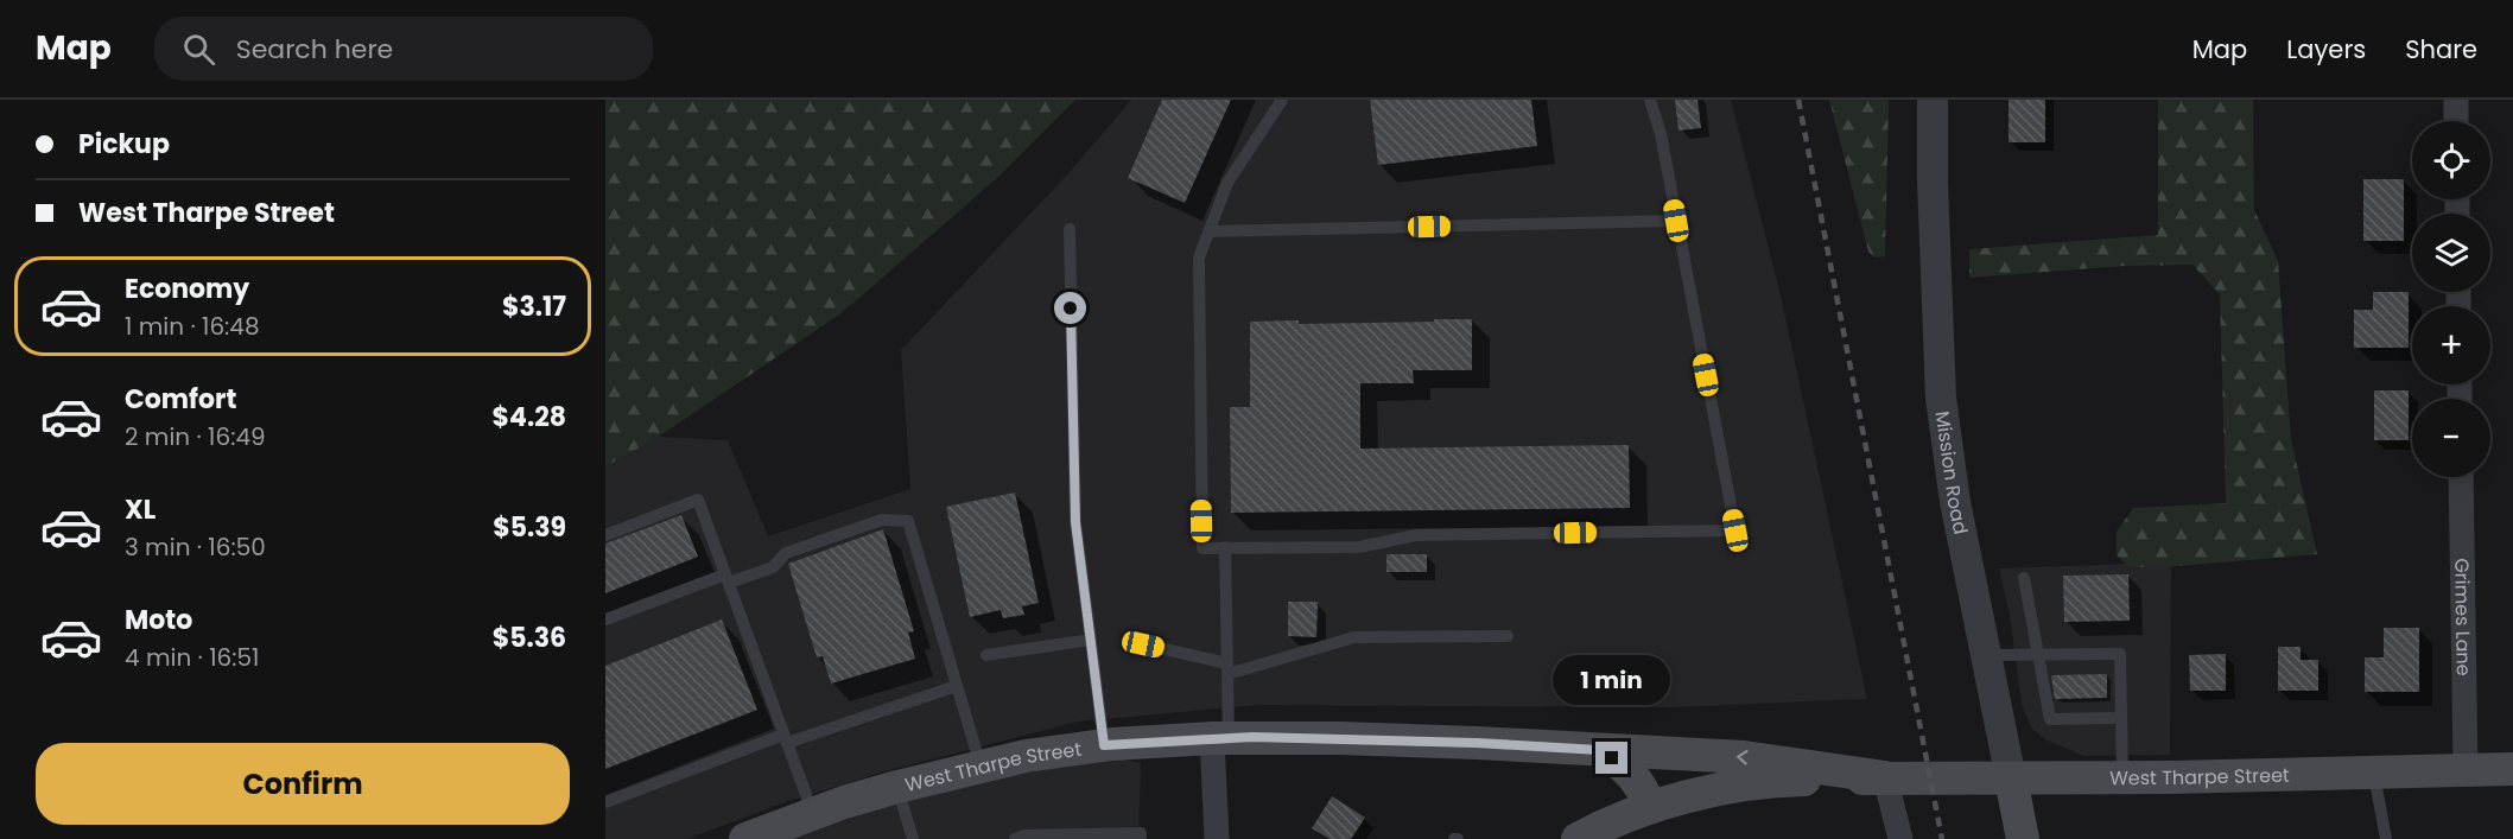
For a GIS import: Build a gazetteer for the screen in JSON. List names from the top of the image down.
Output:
{
  "streets": {
    "main road": ["Mission Road", "West Tharpe Street"],
    "street": ["Grimes Lane"]
  },
  "crossings": [
    ["Mission Road", "West Tharpe Street"],
    ["Grimes Lane", "West Tharpe Street"]
  ],
  "page": {
    "header": "Map",
    "search": "Search here",
    "nav": ["Map", "Layers", "Share"],
    "banner": ["Pickup", "West Tharpe Street"],
    "map_buttons": ["+", "−"],
    "list": [
      {
        "name": "Economy",
        "note": "1 min · 16:48",
        "value": "$3.17"
      },
      {
        "name": "Comfort",
        "note": "2 min · 16:49",
        "value": "$4.28"
      },
      {
        "name": "XL",
        "note": "3 min · 16:50",
        "value": "$5.39"
      },
      {
        "name": "Moto",
        "note": "4 min · 16:51",
        "value": "$5.36"
      }
    ],
    "bubble": "1 min",
    "buttons": "Confirm"
  }
}
